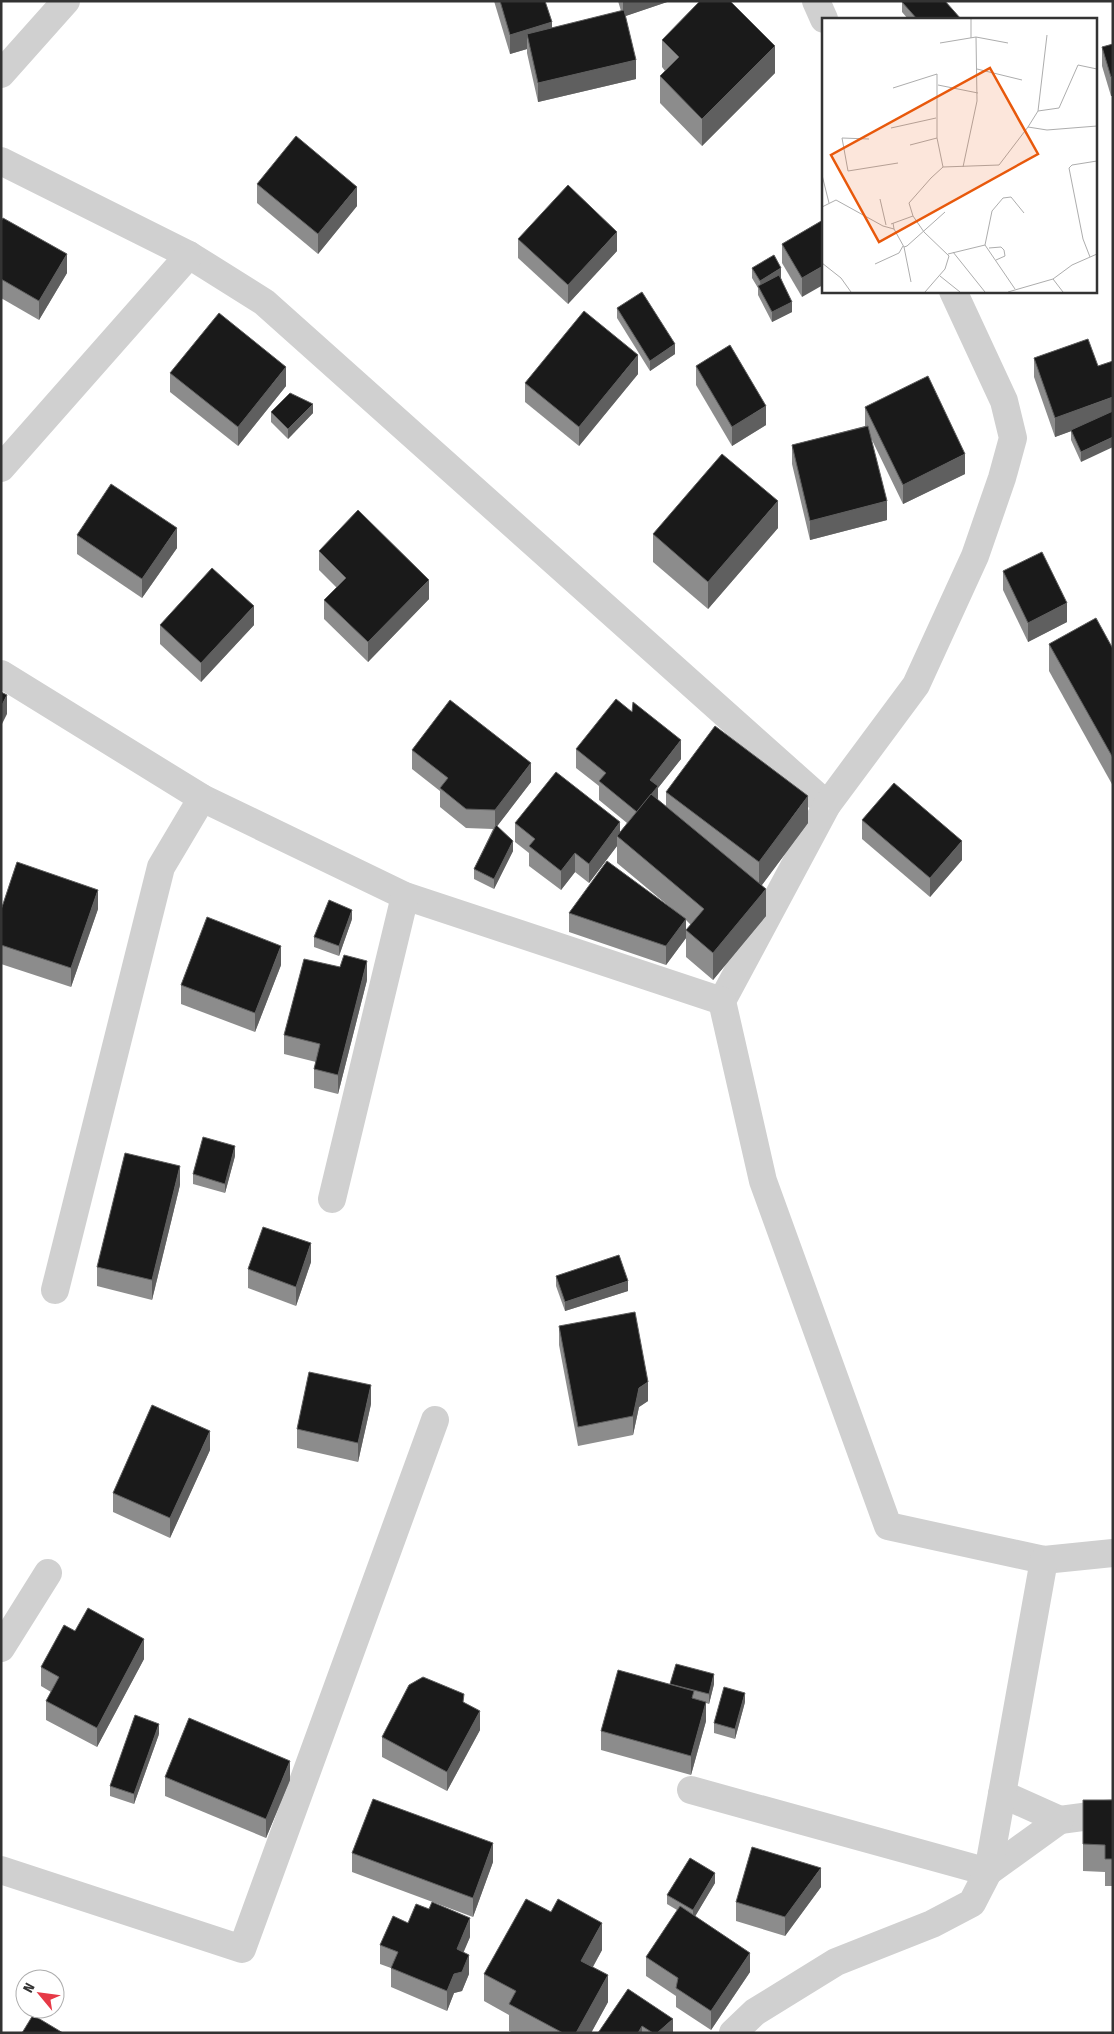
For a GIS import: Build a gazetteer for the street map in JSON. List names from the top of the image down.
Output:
{
  "north": "top left"
}
